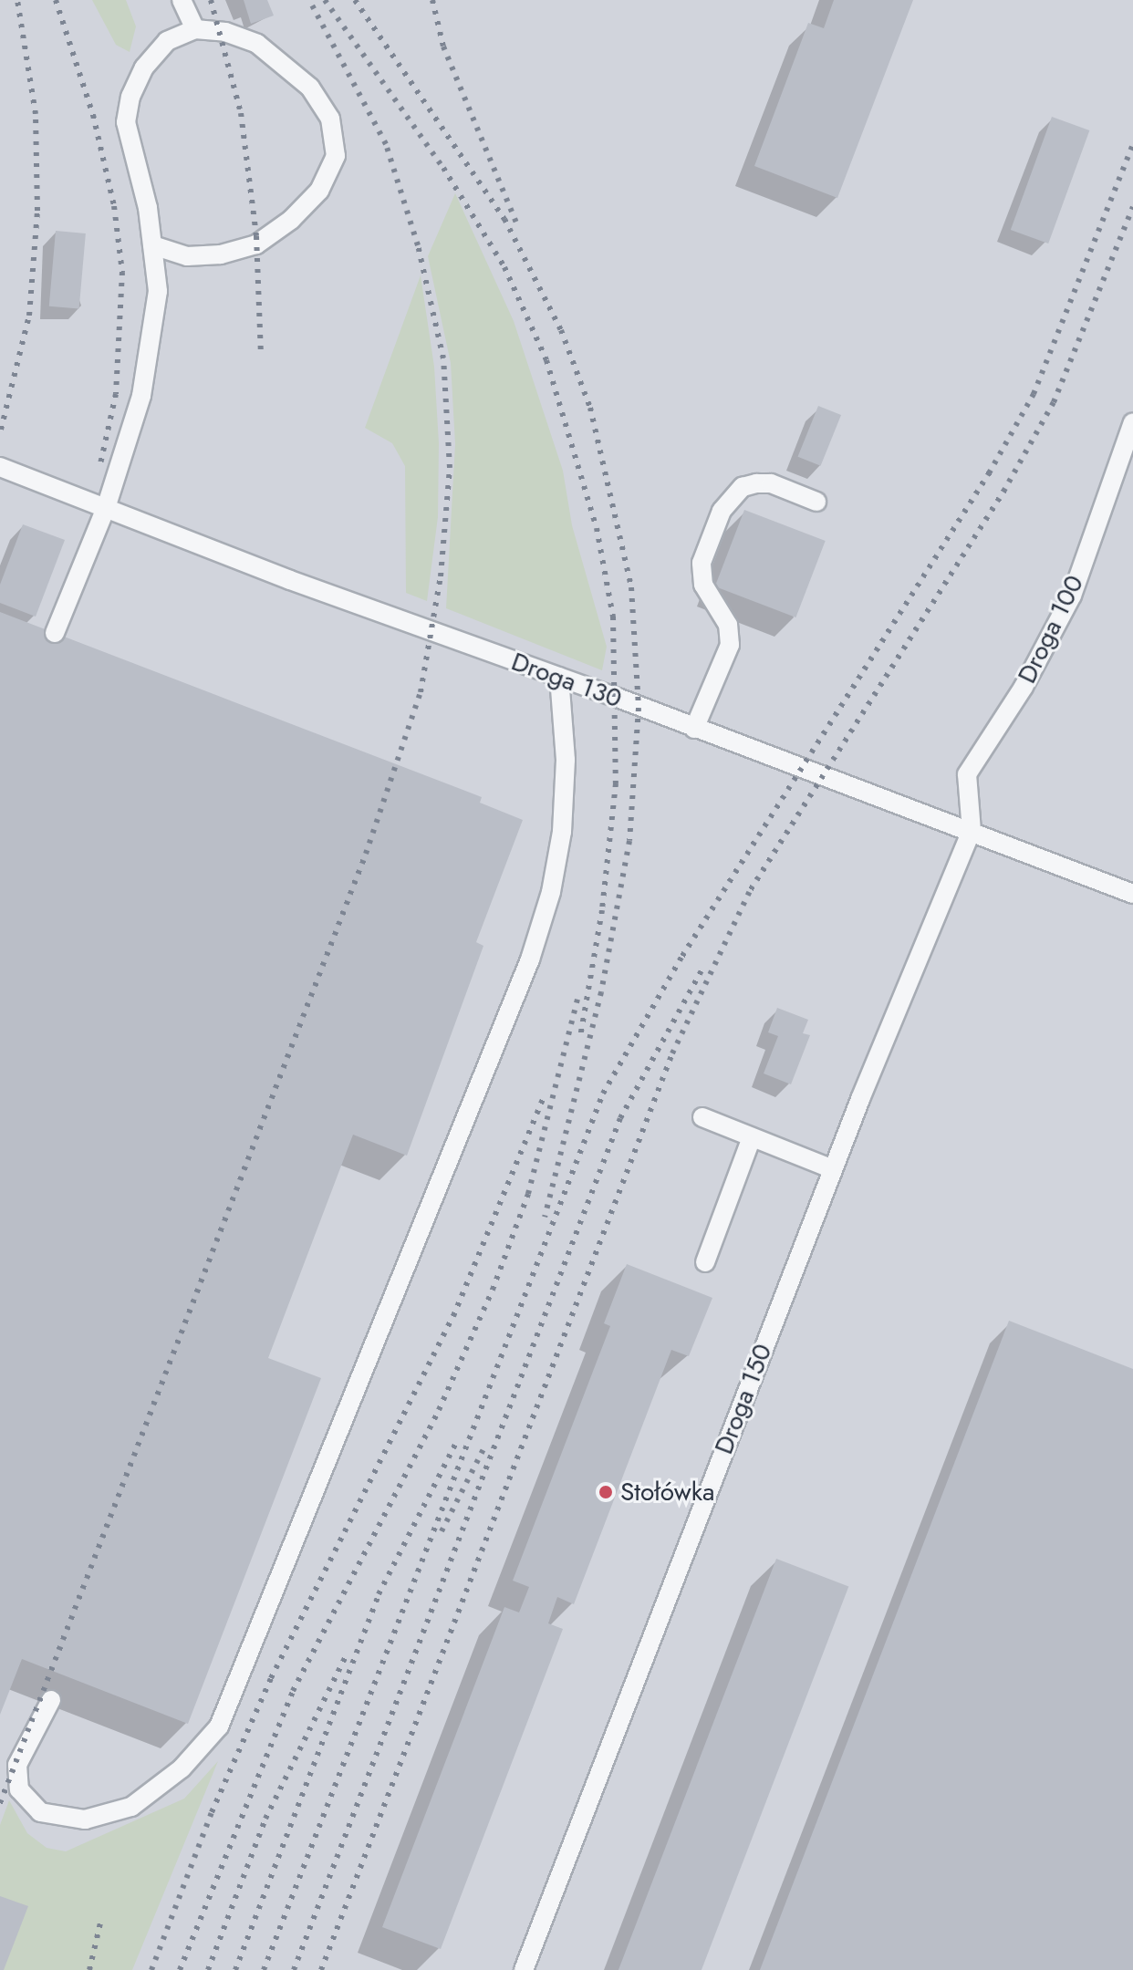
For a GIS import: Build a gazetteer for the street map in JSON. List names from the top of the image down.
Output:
{
  "streets": {
    "lane": ["Droga 100", "Droga 130", "Droga 150"]
  },
  "crossings": [
    ["Droga 100", "Droga 130"],
    ["Droga 100", "Droga 150"],
    ["Droga 130", "Droga 150"]
  ],
  "places": ["Stołówka"]
}
